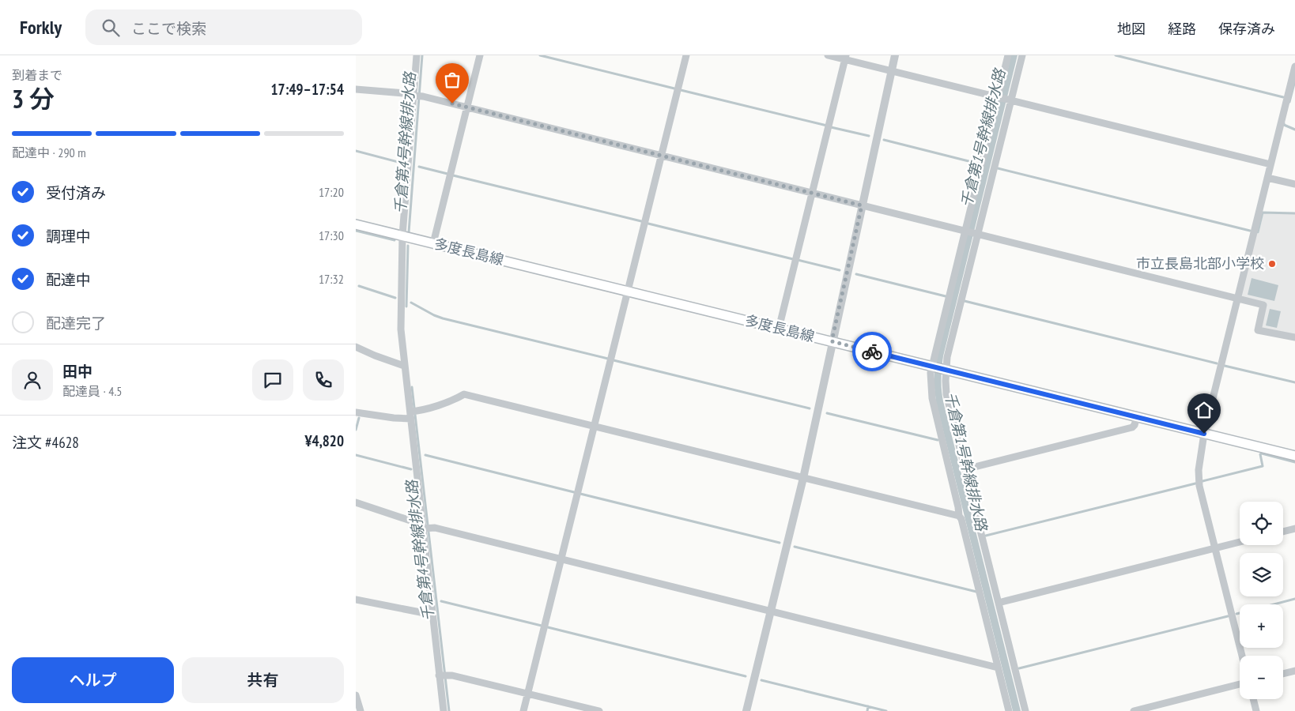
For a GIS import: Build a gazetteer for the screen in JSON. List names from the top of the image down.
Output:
{
  "streets": {
    "main road": ["多度長島線"]
  },
  "water": ["千倉第1号幹線排水路", "千倉第4号幹線排水路"],
  "places": ["市立長島北部小学校"],
  "page": {
    "header": "Forkly",
    "search": "ここで検索",
    "nav": ["地図", "経路", "保存済み"],
    "heading": ["3 分", "到着まで", "17:49–17:54"],
    "panel": [
      "田中",
      "配達員 · 4.5",
      "注文 #4628",
      "¥4,820"
    ],
    "bar": "配達中 · 290 m",
    "list": [
      ["受付済み", "17:20"],
      ["調理中", "17:30"],
      ["配達中", "17:32"],
      "配達完了"
    ],
    "map_buttons": ["+", "−"],
    "buttons": ["ヘルプ", "共有"]
  }
}
